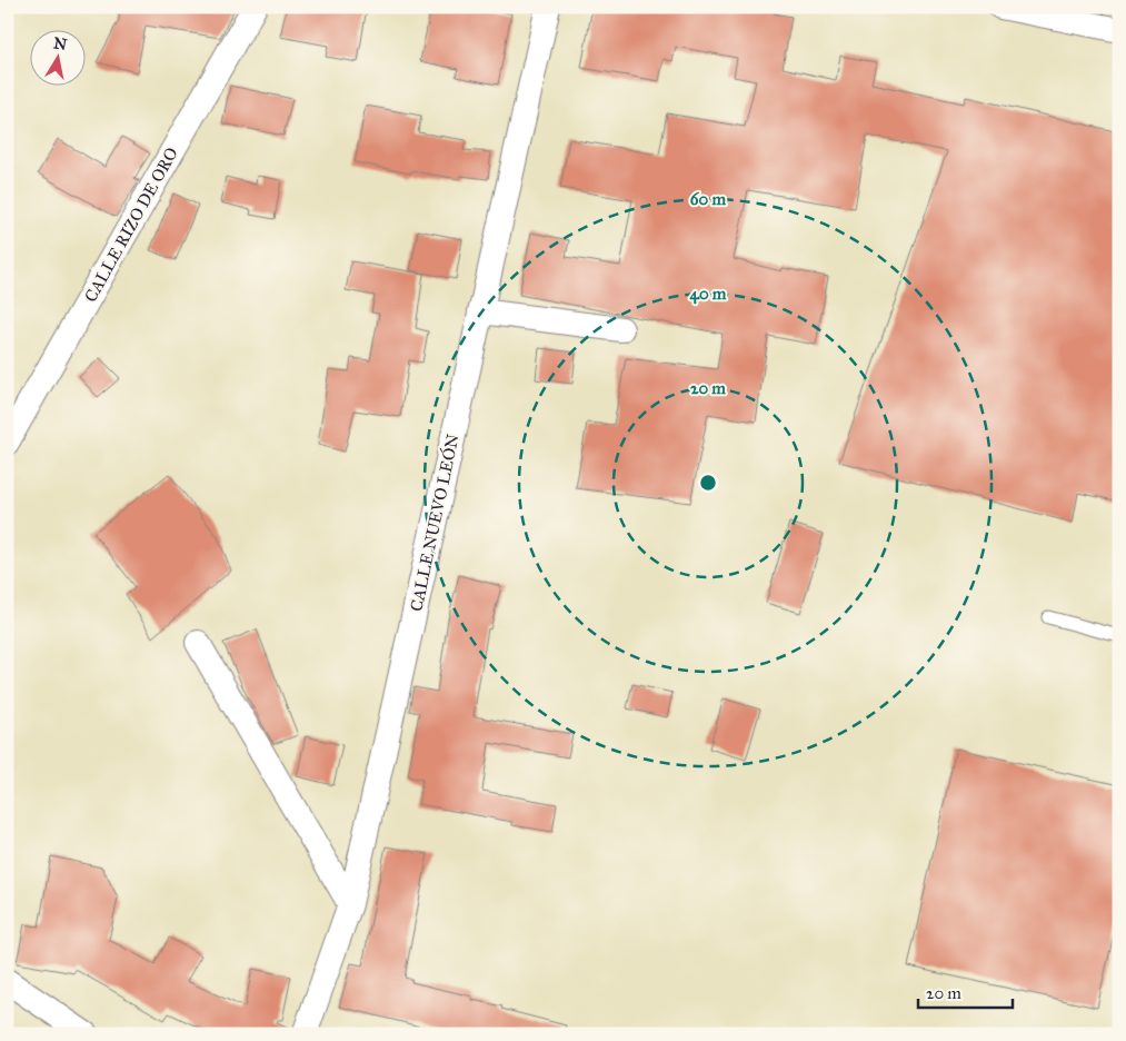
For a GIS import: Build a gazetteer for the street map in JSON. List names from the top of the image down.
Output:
{
  "streets": {
    "street": ["CALLE RIZO DE ORO", "CALLE NUEVO LEÓN"]
  },
  "scale_bar": "20 m",
  "north": "top",
  "rings": ["60 m", "40 m", "20 m"]
}
